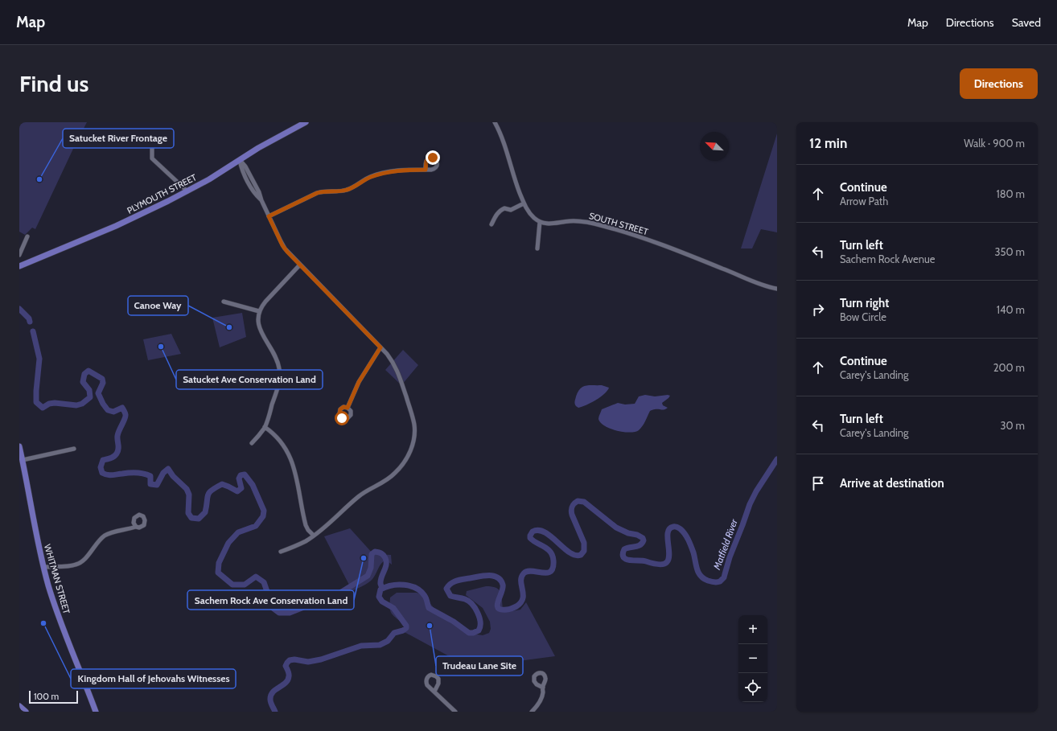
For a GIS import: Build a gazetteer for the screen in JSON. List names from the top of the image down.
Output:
{
  "streets": {
    "main road": ["PLYMOUTH STREET", "WHITMAN STREET"],
    "street": ["SOUTH STREET"]
  },
  "water": ["Matfield River"],
  "places": [
    "Satucket River Frontage",
    "Canoe Way",
    "Satucket Ave Conservation Land",
    "Sachem Rock Ave Conservation Land",
    "Kingdom Hall of Jehovahs Witnesses",
    "Trudeau Lane Site"
  ],
  "scale_bar": "100 m",
  "north": "top left",
  "page": {
    "header": "Map",
    "nav": ["Map", "Directions", "Saved"],
    "buttons": "Directions",
    "title": "Find us",
    "heading": ["12 min", "Walk · 900 m"],
    "list": [
      ["Continue", "Arrow Path", "180 m"],
      ["Turn left", "Sachem Rock Avenue", "350 m"],
      ["Turn right", "Bow Circle", "140 m"],
      ["Continue", "Carey's Landing", "200 m"],
      ["Turn left", "Carey's Landing", "30 m"],
      "Arrive at destination"
    ],
    "map_buttons": ["+", "−"],
    "scale": "100 m"
  }
}
